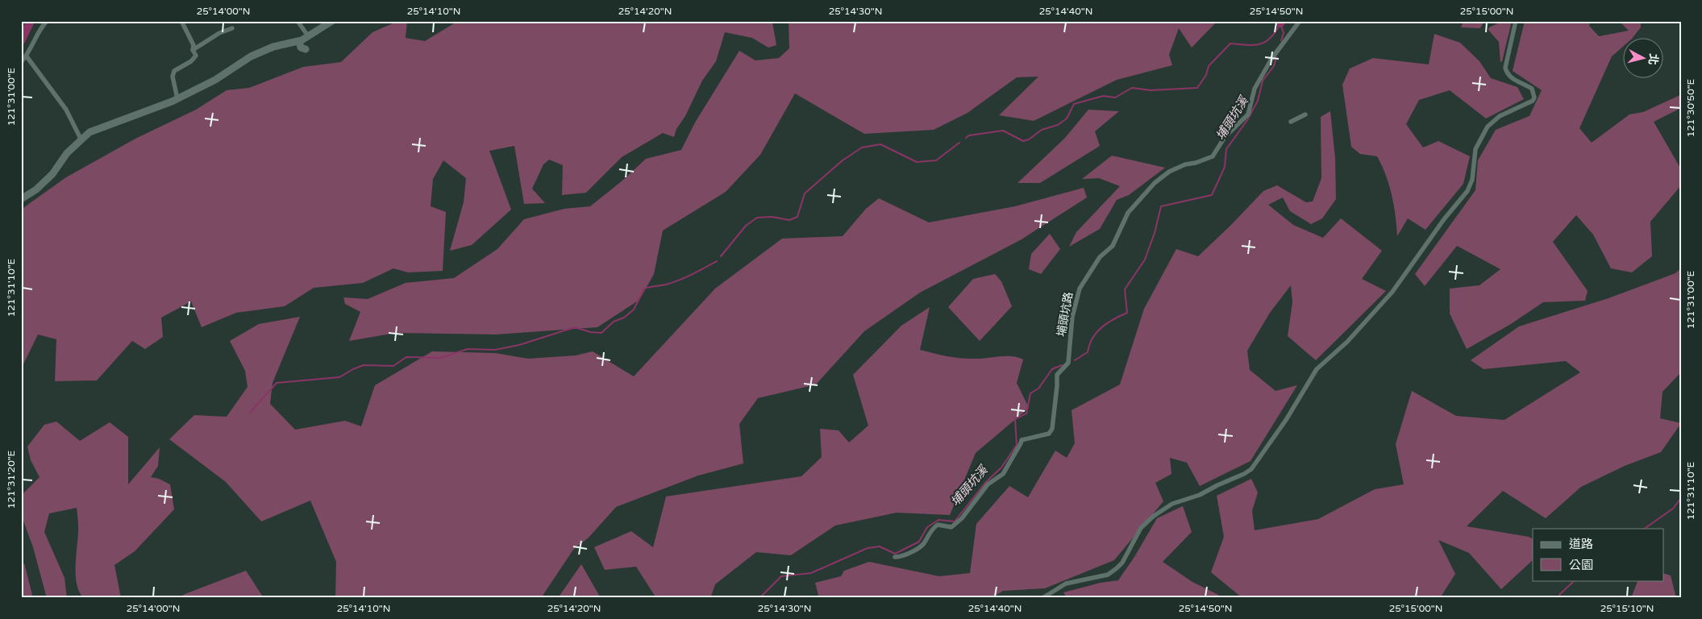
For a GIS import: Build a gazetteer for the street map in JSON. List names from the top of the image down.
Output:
{
  "streets": {
    "street": ["埔頭坑路"]
  },
  "water": ["埔頭坑溪"],
  "legend": ["道路", "公園"],
  "north": "right",
  "coordinates": [
    "25°14'00\"N",
    "25°14'10\"N",
    "25°14'20\"N",
    "25°14'30\"N",
    "25°14'40\"N",
    "25°14'50\"N",
    "25°15'00\"N",
    "121°31'00\"E",
    "121°30'50\"E",
    "121°31'10\"E",
    "121°31'20\"E",
    "25°15'10\"N"
  ]
}
